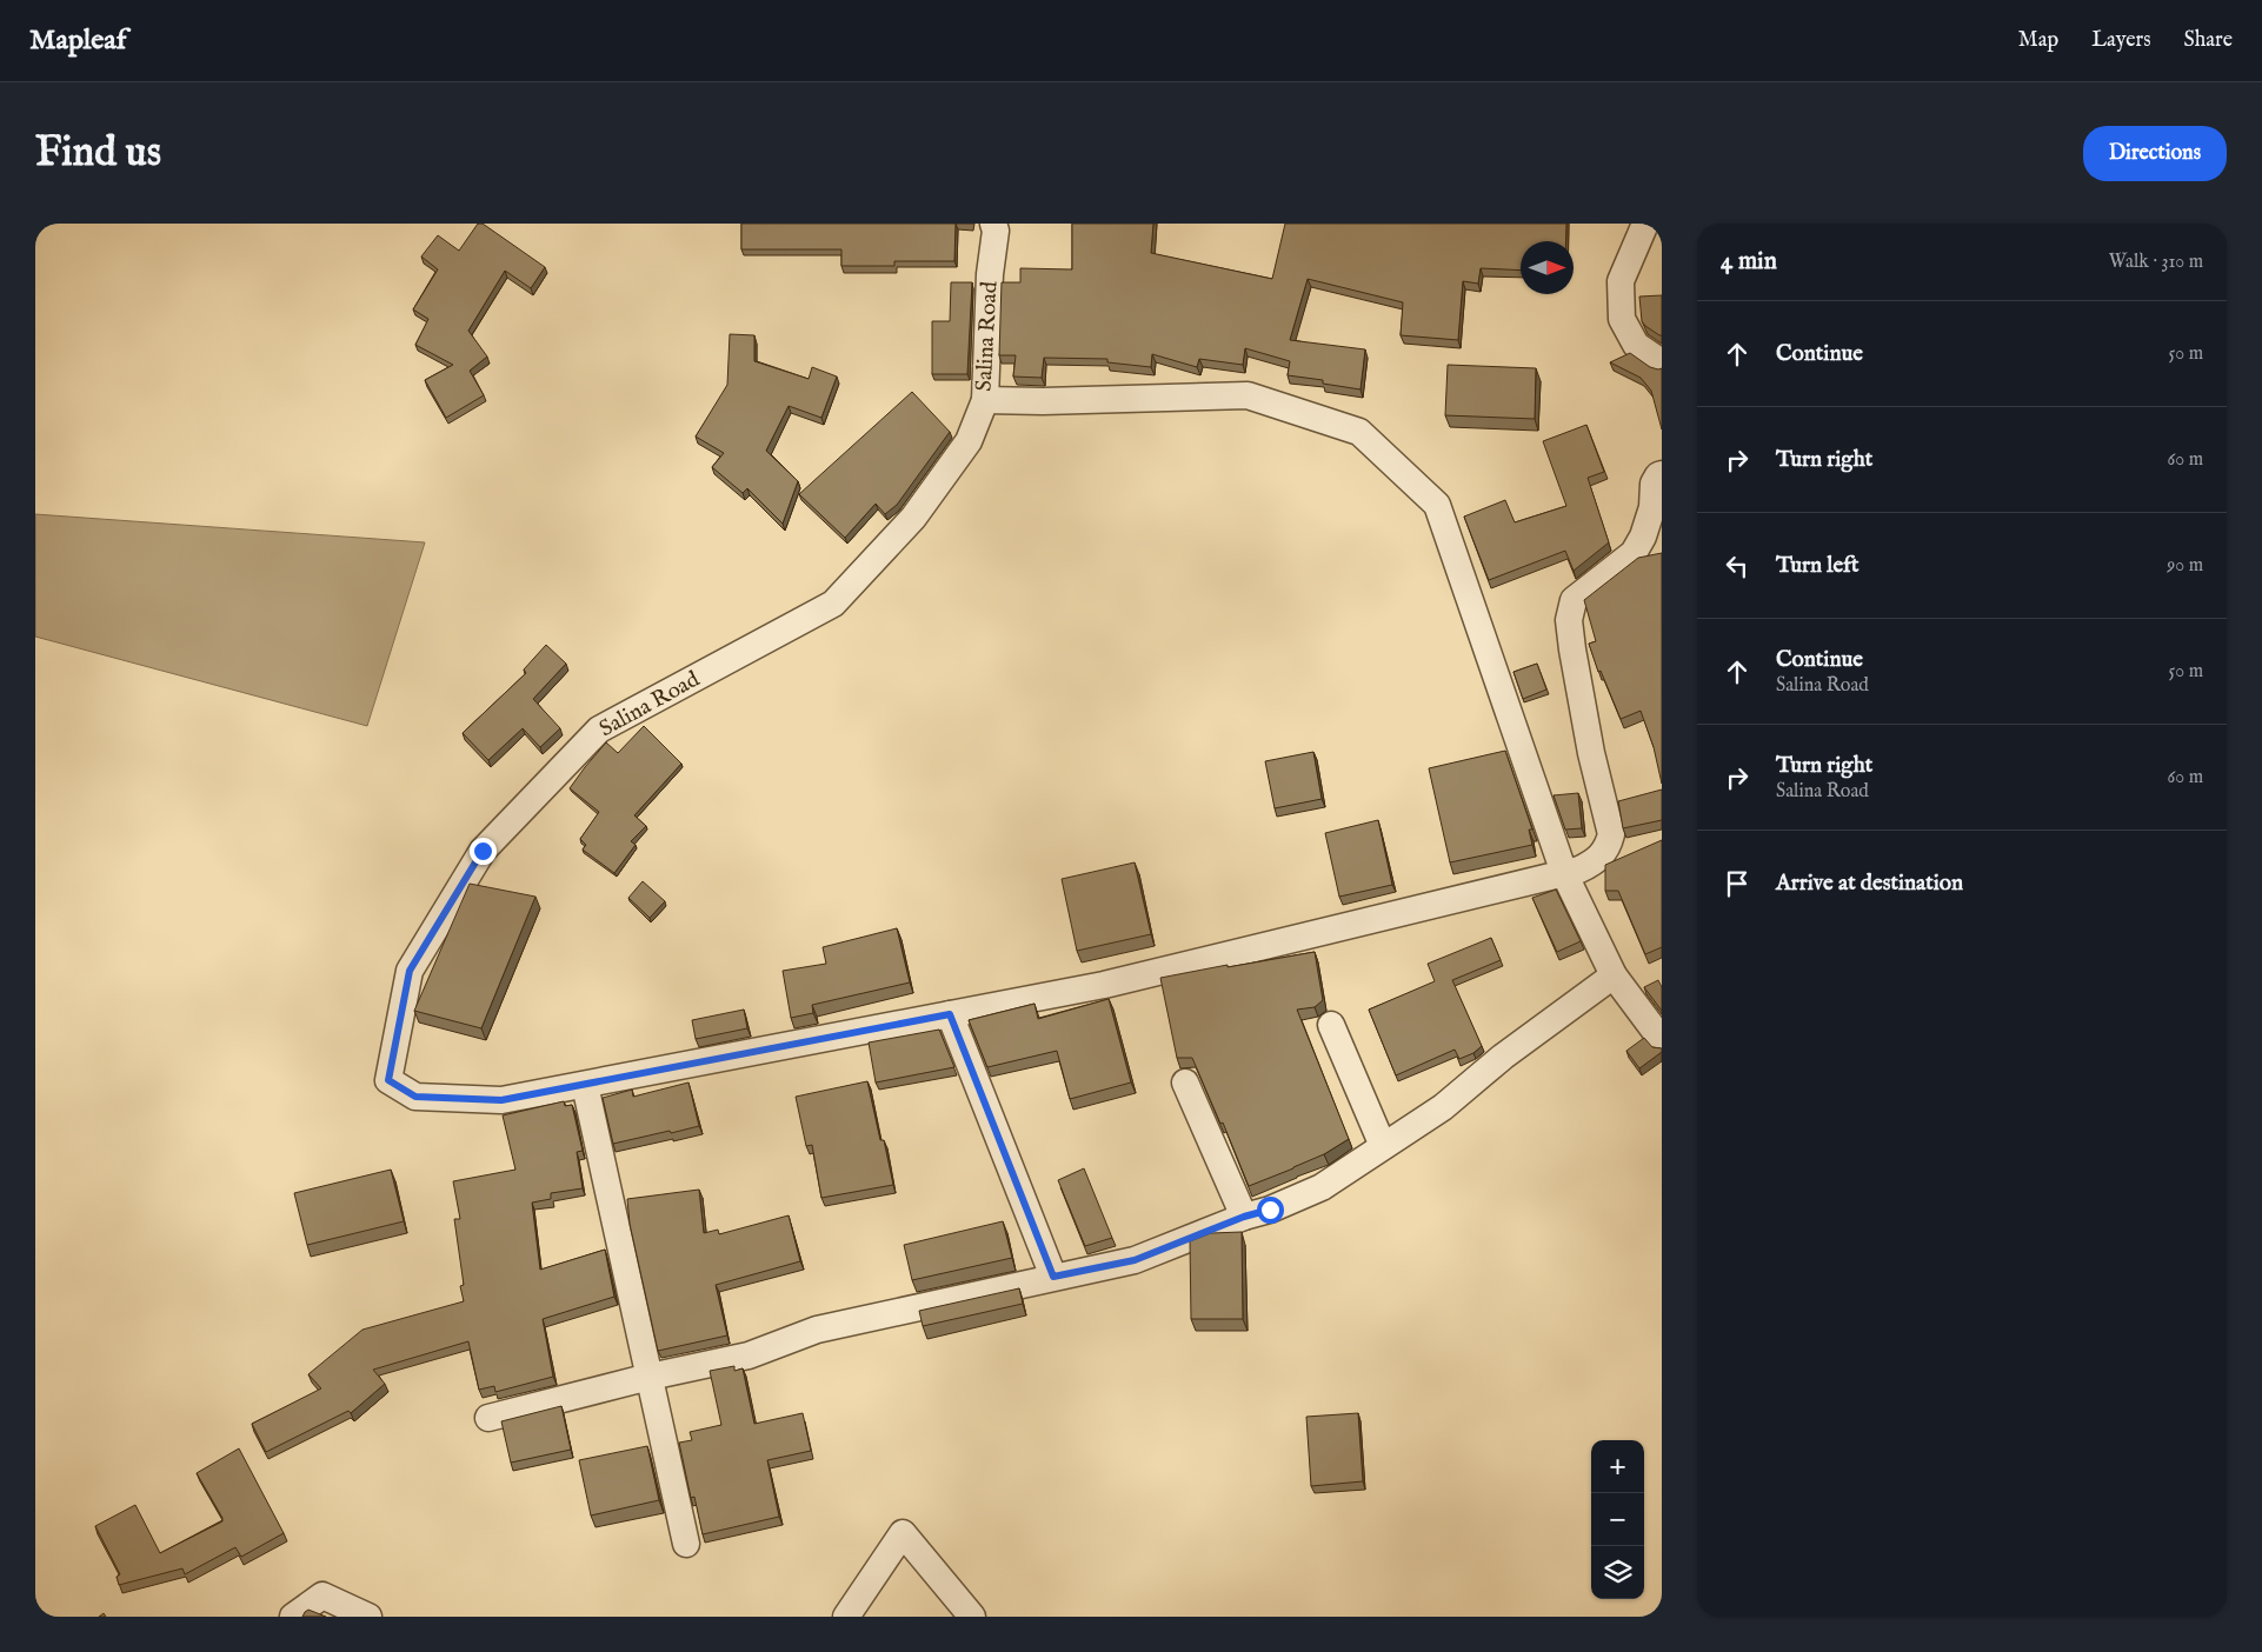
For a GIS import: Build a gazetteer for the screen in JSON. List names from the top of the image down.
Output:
{
  "streets": {
    "street": ["Salina Road"]
  },
  "north": "right",
  "page": {
    "header": "Mapleaf",
    "nav": ["Map", "Layers", "Share"],
    "buttons": "Directions",
    "title": "Find us",
    "heading": ["4 min", "Walk · 310 m"],
    "list": [
      ["Continue", "50 m"],
      ["Turn right", "60 m"],
      ["Turn left", "90 m"],
      ["Continue", "Salina Road", "50 m"],
      ["Turn right", "Salina Road", "60 m"],
      "Arrive at destination"
    ],
    "map_buttons": ["+", "−"]
  }
}
